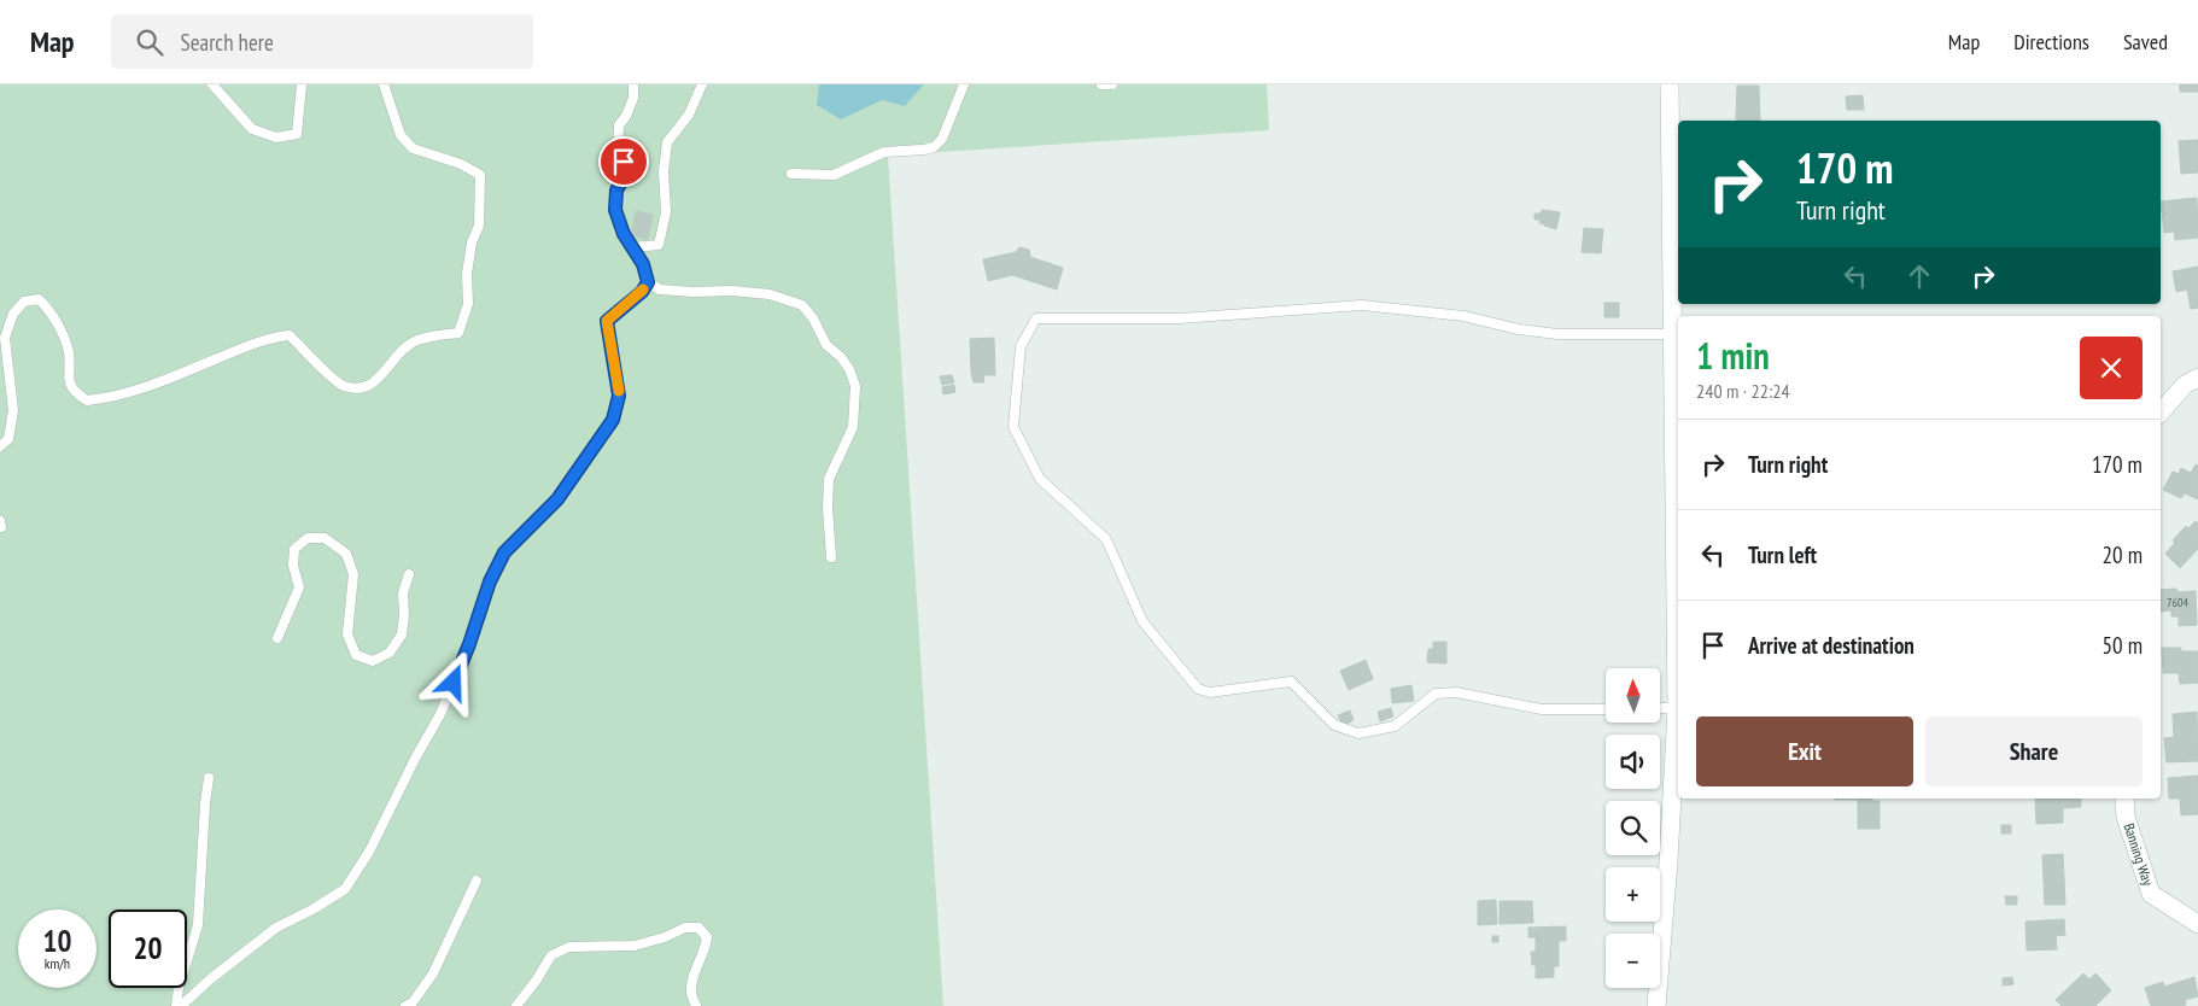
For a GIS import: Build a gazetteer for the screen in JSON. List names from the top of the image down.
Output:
{
  "streets": {
    "street": ["Banning Way"]
  },
  "house_numbers": ["7604"],
  "north": "top",
  "page": {
    "header": "Map",
    "search": "Search here",
    "nav": ["Map", "Directions", "Saved"],
    "turn": ["170 m", "Turn right"],
    "heading": ["1 min", "240 m · 22:24"],
    "list": [
      {
        "name": "Turn right",
        "value": "170 m"
      },
      {
        "name": "Turn left",
        "value": "20 m"
      },
      {
        "name": "Arrive at destination",
        "value": "50 m"
      }
    ],
    "map_buttons": ["+", "−"],
    "buttons": ["Exit", "Share"],
    "speed": "10 km/h",
    "limit": "20"
  }
}
